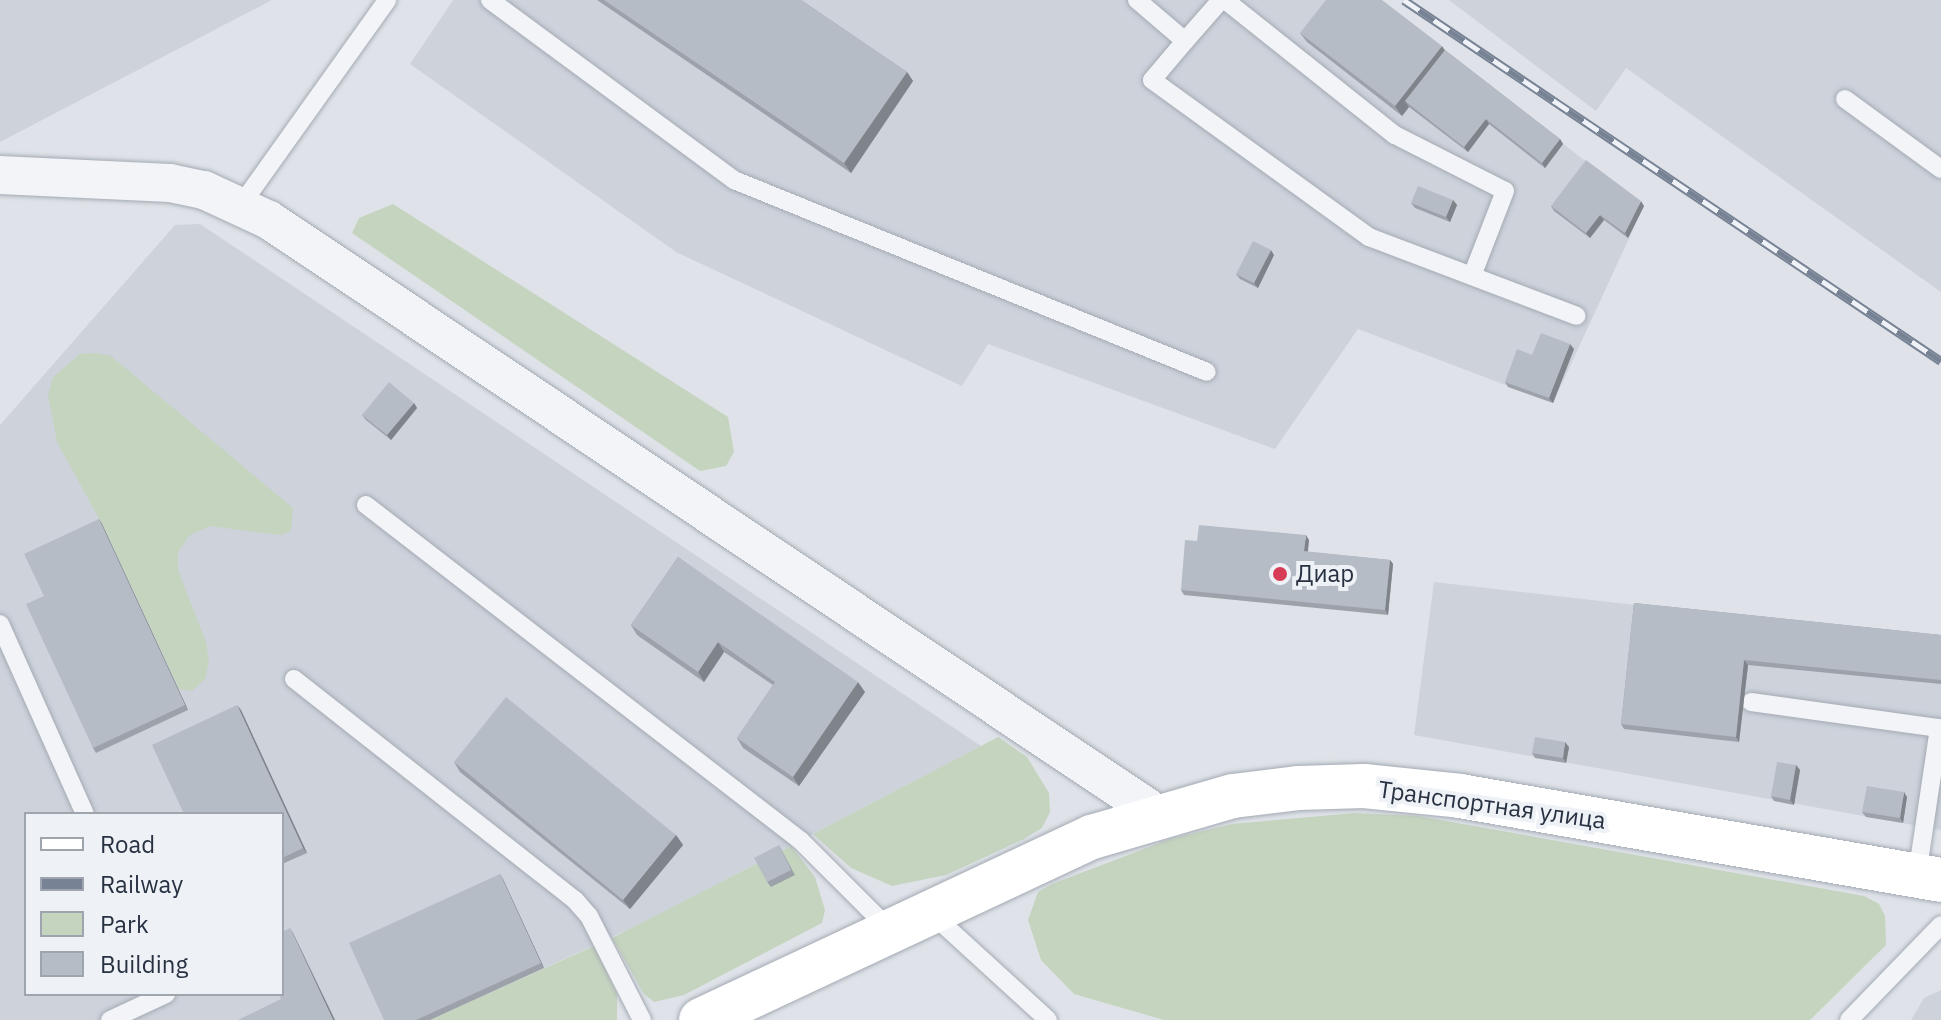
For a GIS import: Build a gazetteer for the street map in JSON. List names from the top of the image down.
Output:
{
  "streets": {
    "street": ["Транспортная улица"]
  },
  "places": ["Диар"],
  "legend": [
    "Road",
    "Railway",
    "Park",
    "Building"
  ]
}
